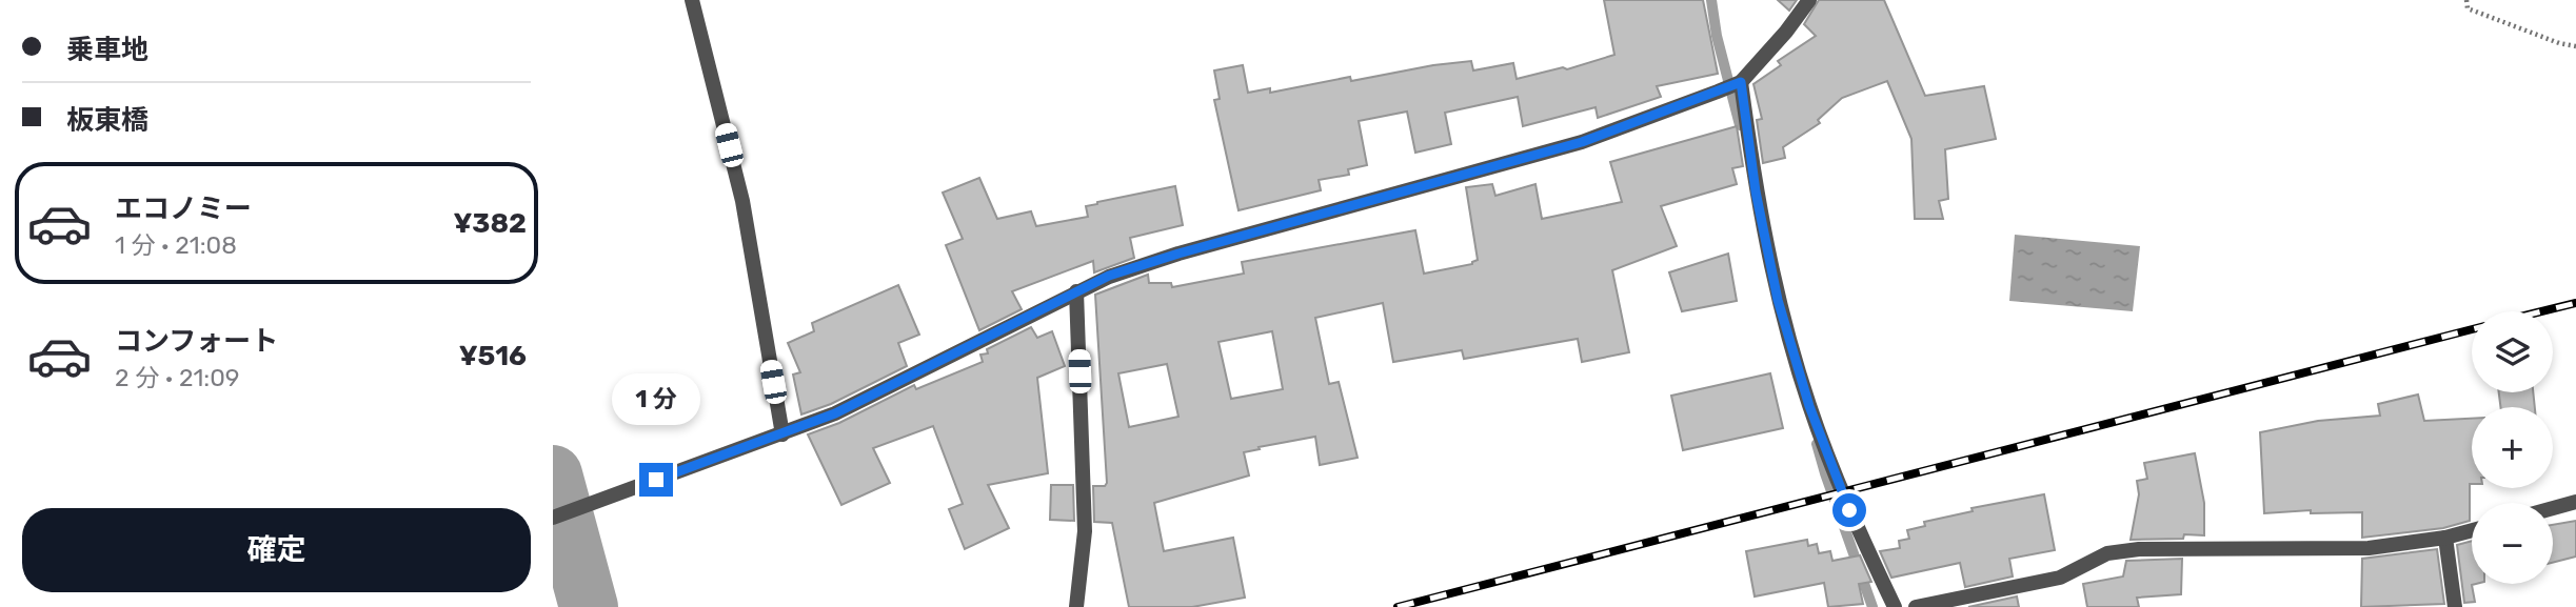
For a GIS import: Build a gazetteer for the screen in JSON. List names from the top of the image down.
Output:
{
  "page": {
    "banner": ["乗車地", "板東橋"],
    "list": [
      {
        "name": "エコノミー",
        "note": "1 分 · 21:08",
        "value": "¥382"
      },
      {
        "name": "コンフォート",
        "note": "2 分 · 21:09",
        "value": "¥516"
      }
    ],
    "map_buttons": ["+", "−"],
    "bubble": "1 分",
    "buttons": "確定"
  }
}
